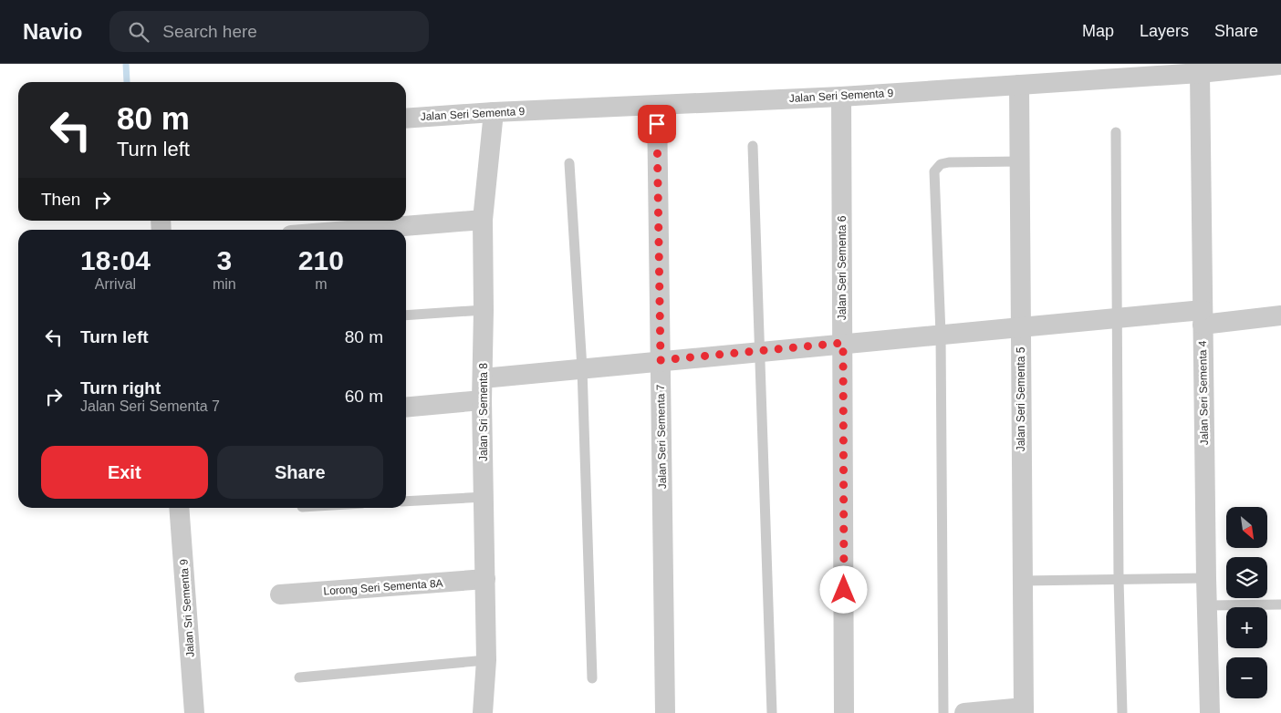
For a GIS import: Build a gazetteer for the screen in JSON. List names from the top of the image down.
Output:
{
  "streets": {
    "street": [
      "Jalan Seri Sementa 9",
      "Jalan Seri Sementa 6",
      "Jalan Seri Sementa 4",
      "Jalan Seri Sementa 5",
      "Jalan Sri Sementa 8",
      "Jalan Seri Sementa 7",
      "Lorong Seri Sementa 8A",
      "Jalan Sri Sementa 9"
    ]
  },
  "crossings": [
    ["Jalan Seri Sementa 9", "Jalan Seri Sementa 6"],
    ["Jalan Seri Sementa 9", "Jalan Seri Sementa 4"],
    ["Jalan Seri Sementa 9", "Jalan Seri Sementa 5"],
    ["Jalan Seri Sementa 9", "Jalan Sri Sementa 8"],
    ["Jalan Seri Sementa 9", "Jalan Seri Sementa 7"],
    ["Jalan Sri Sementa 8", "Lorong Seri Sementa 8A"]
  ],
  "north": "bottom right",
  "page": {
    "header": "Navio",
    "search": "Search here",
    "nav": ["Map", "Layers", "Share"],
    "turn": ["80 m", "Turn left"],
    "then": "Then",
    "eta": [
      "18:04",
      "Arrival",
      "3",
      "min",
      "210",
      "m"
    ],
    "list": [
      {
        "name": "Turn left",
        "value": "80 m"
      },
      {
        "name": "Turn right",
        "note": "Jalan Seri Sementa 7",
        "value": "60 m"
      }
    ],
    "buttons": ["Exit", "Share"],
    "map_buttons": ["+", "−"]
  }
}
